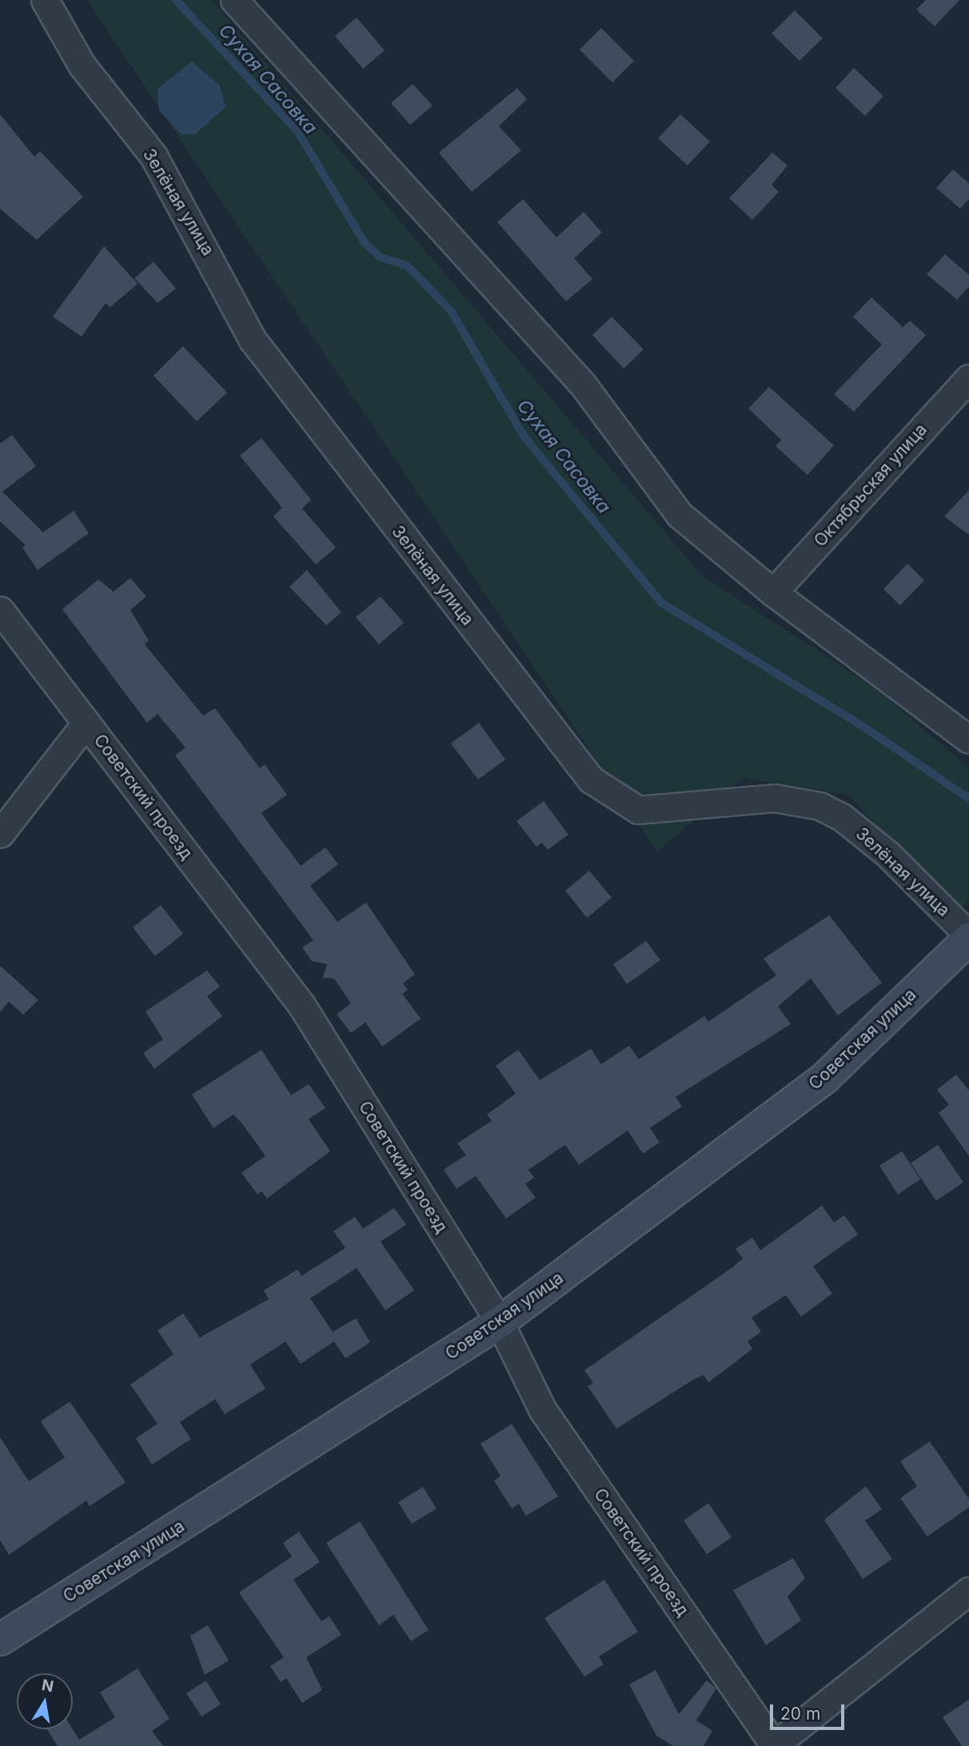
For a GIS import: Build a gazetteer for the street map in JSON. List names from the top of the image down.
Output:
{
  "streets": {
    "street": [
      "Зелёная улица",
      "Октябрьская улица",
      "Советский проезд",
      "Советская улица"
    ]
  },
  "crossings": [
    ["Зелёная улица", "Советская улица"],
    ["Советский проезд", "Советская улица"]
  ],
  "water": ["Сухая Сасовка"],
  "scale_bar": "20 m",
  "north": "top"
}
